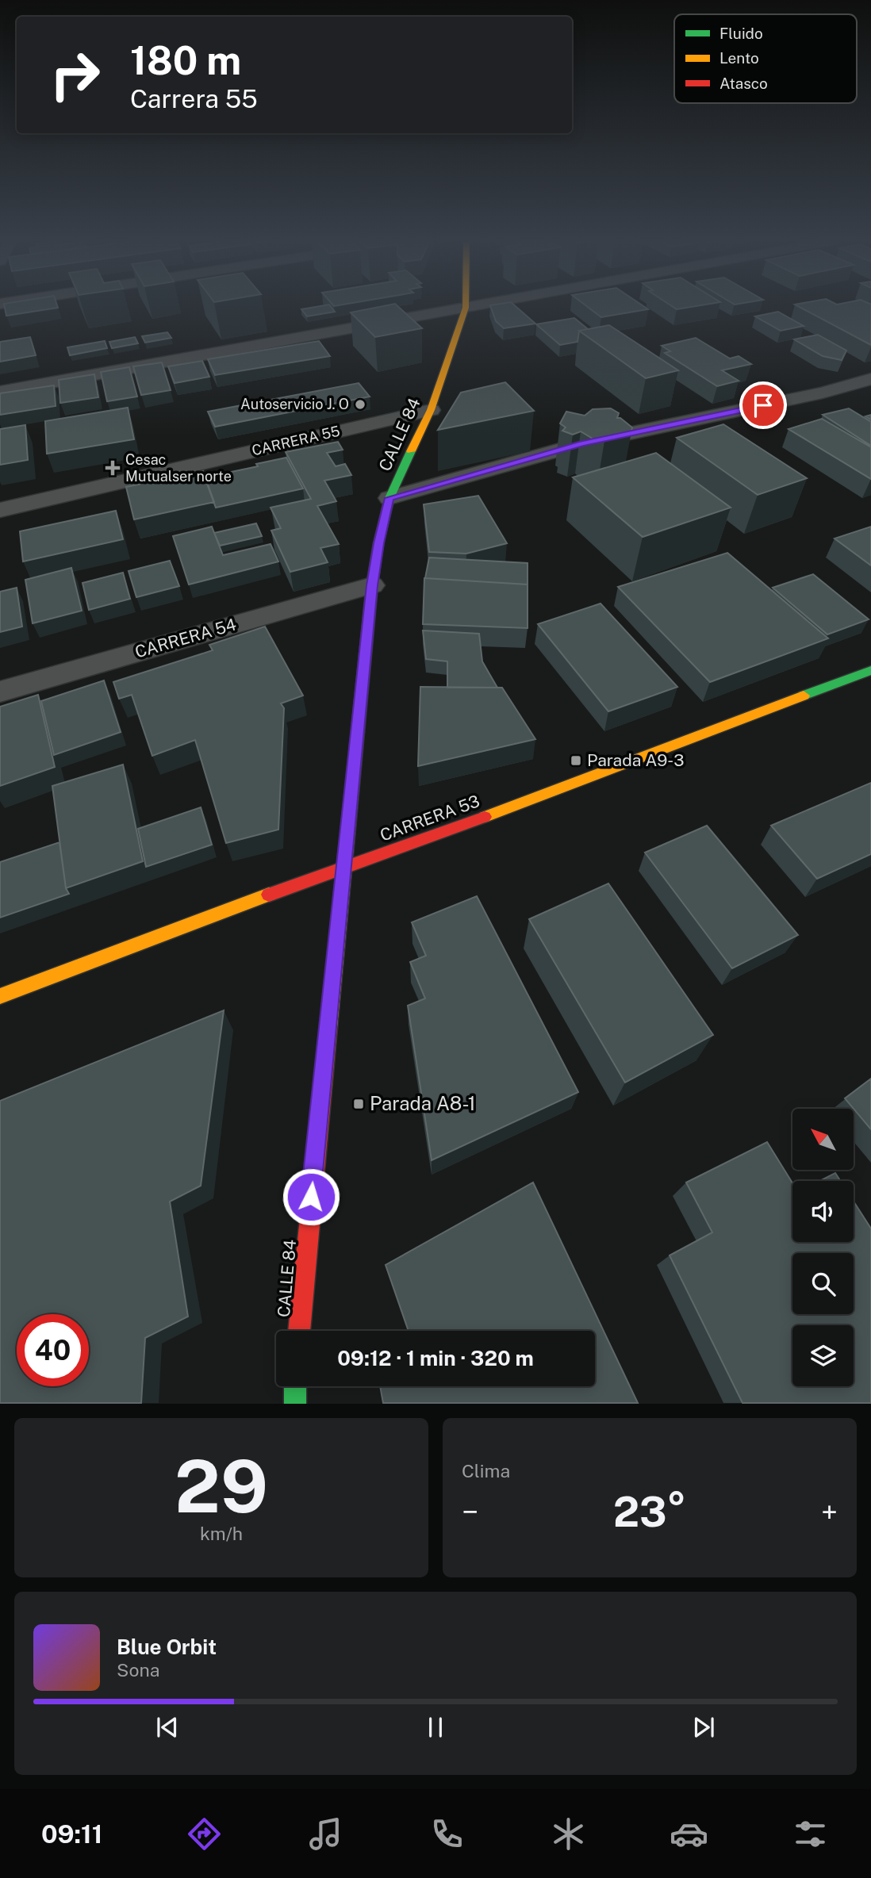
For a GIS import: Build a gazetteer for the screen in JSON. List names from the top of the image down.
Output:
{
  "streets": {
    "street": [
      "CALLE 84",
      "CARRERA 55",
      "CARRERA 54",
      "CARRERA 53"
    ]
  },
  "crossings": [
    ["CALLE 84", "CARRERA 55"],
    ["CALLE 84", "CARRERA 54"],
    ["CALLE 84", "CARRERA 53"]
  ],
  "places": {
    "other": ["Autoservicio J. O"],
    "health": ["Cesac Mutualser norte"],
    "transit": ["Parada A9-3", "Parada A8-1"]
  },
  "legend": ["Fluido", "Lento", "Atasco"],
  "north": "top left",
  "page": {
    "turn": ["180 m", "Carrera 55"],
    "limit": "40",
    "trip": "09:12 · 1 min · 320 m",
    "tile": [
      ["29", "km/h"],
      "Clima"
    ],
    "heat": ["−", "23°", "+"],
    "song": ["Blue Orbit", "Sona"],
    "tabs": "09:11"
  }
}
